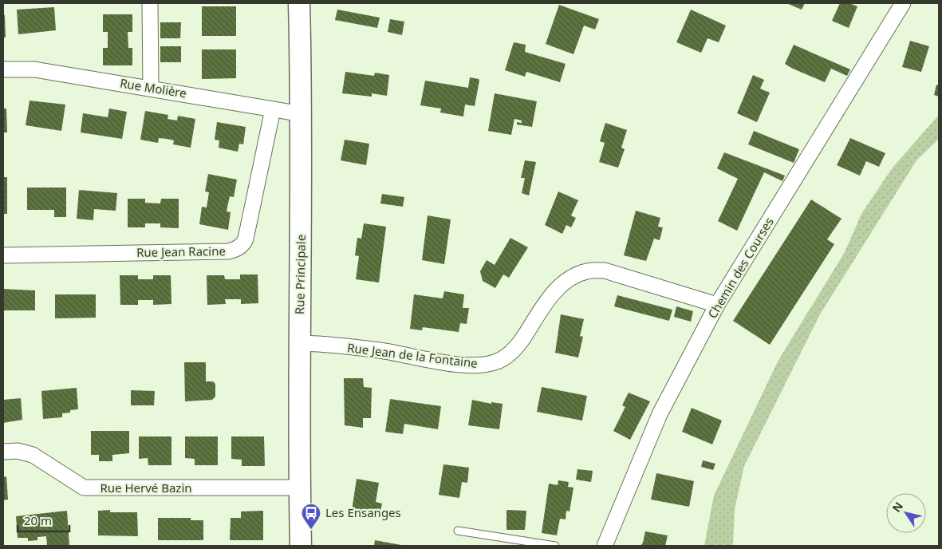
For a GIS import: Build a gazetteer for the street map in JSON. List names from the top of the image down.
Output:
{
  "streets": {
    "street": [
      "Rue Molière",
      "Rue Jean Racine",
      "Chemin des Courses",
      "Rue Principale",
      "Rue Jean de la Fontaine",
      "Rue Hervé Bazin"
    ]
  },
  "crossings": [
    ["Rue Molière", "Rue Jean Racine"],
    ["Rue Molière", "Rue Principale"],
    ["Chemin des Courses", "Rue Jean de la Fontaine"],
    ["Rue Principale", "Rue Jean de la Fontaine"],
    ["Rue Principale", "Rue Hervé Bazin"]
  ],
  "places": {
    "bus stop": ["Les Ensanges"]
  },
  "scale_bar": "20 m",
  "north": "top left"
}
